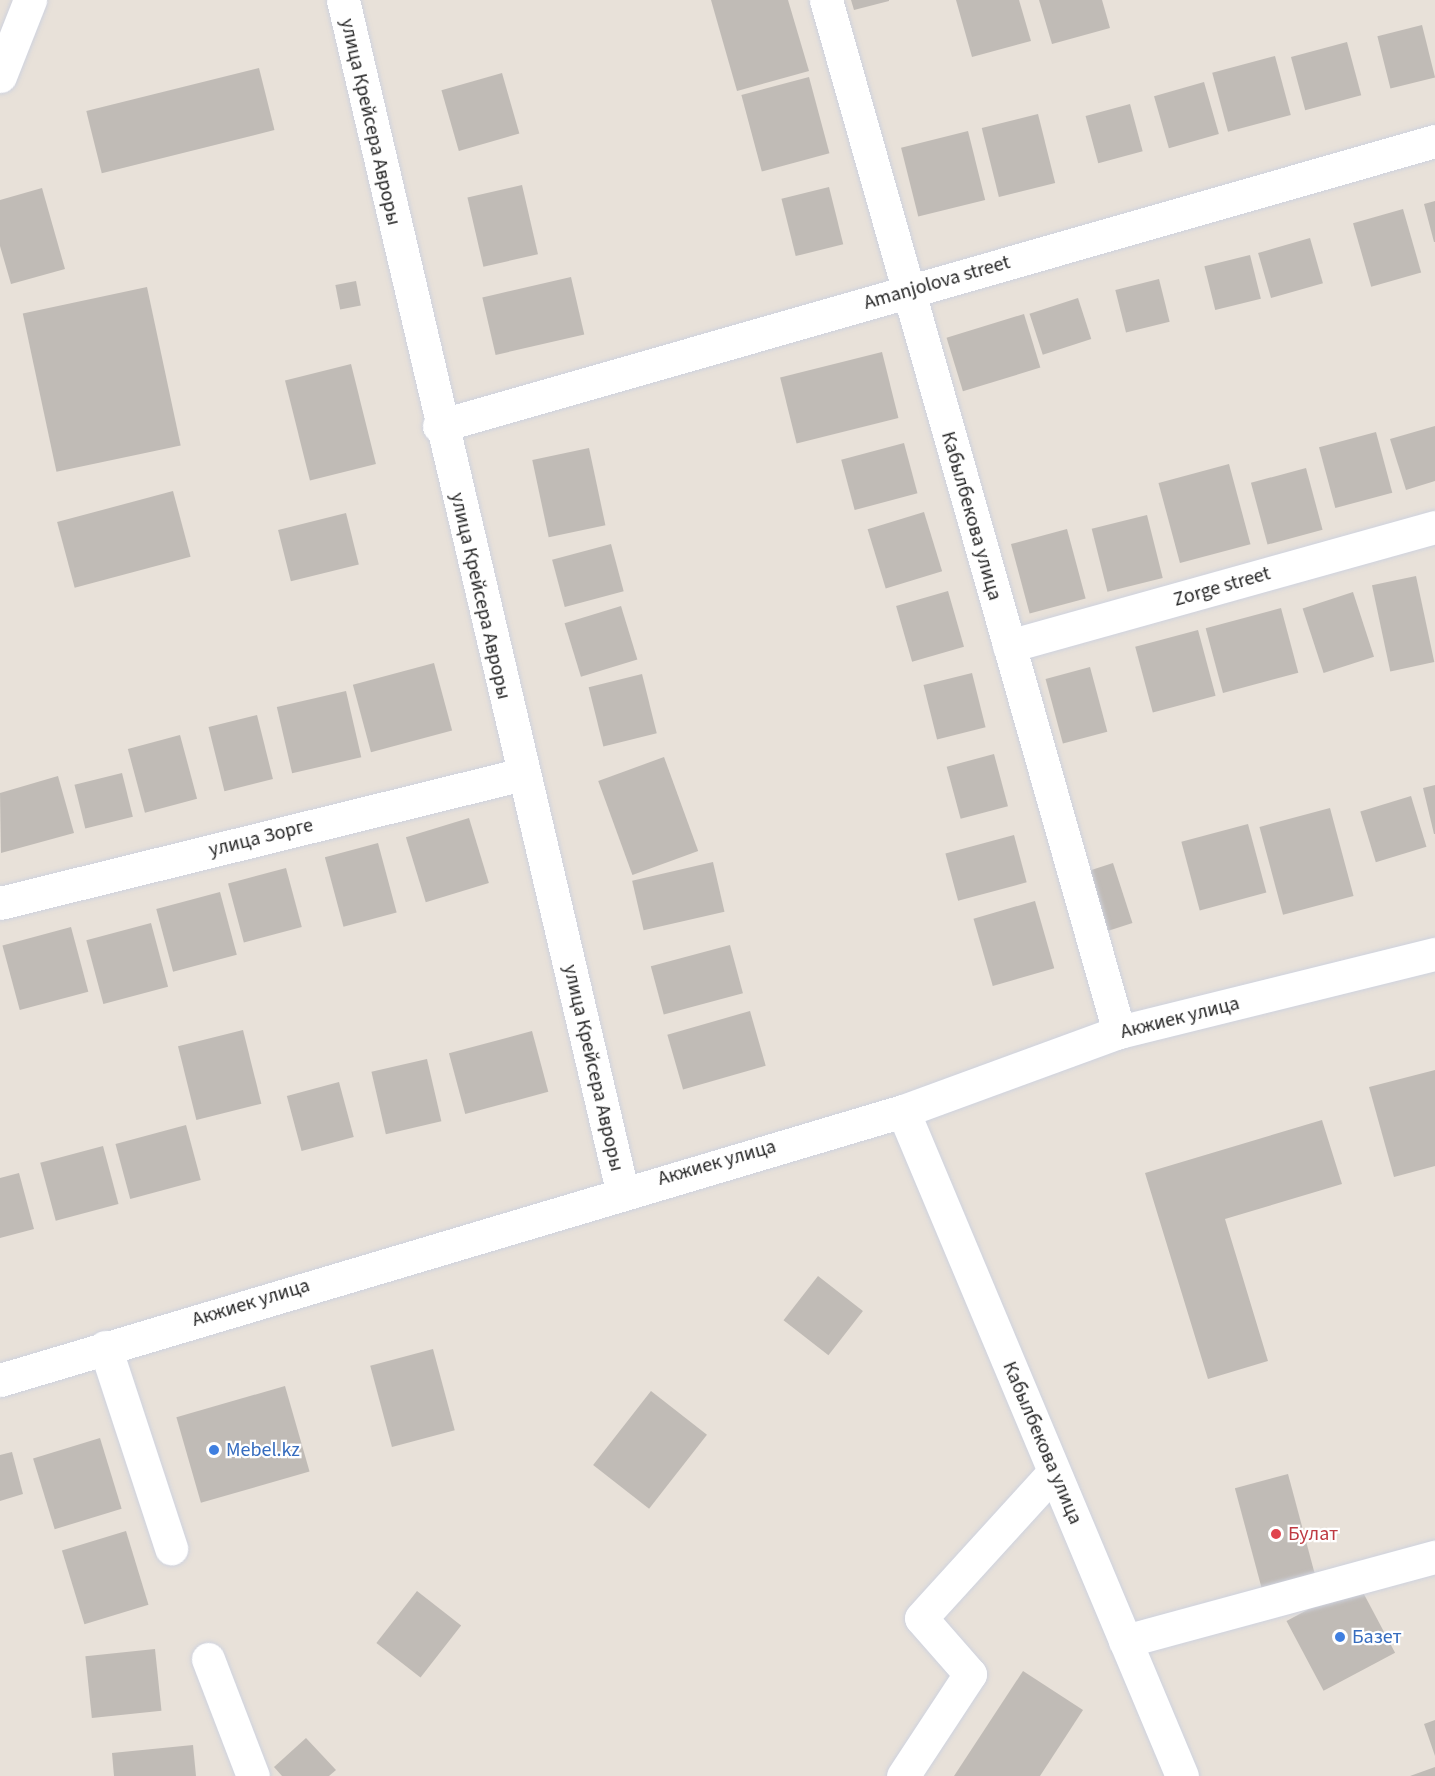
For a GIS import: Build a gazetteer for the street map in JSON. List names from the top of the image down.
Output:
{
  "streets": {
    "street": [
      "улица Крейсера Авроры",
      "Amanjolova street",
      "Кабылбекова улица",
      "Zorge street",
      "улица Зорге",
      "Акжиек улица"
    ]
  },
  "crossings": [
    ["улица Крейсера Авроры", "Amanjolova street"],
    ["улица Крейсера Авроры", "улица Зорге"],
    ["улица Крейсера Авроры", "Акжиек улица"],
    ["Amanjolova street", "Кабылбекова улица"],
    ["Кабылбекова улица", "Zorge street"],
    ["Кабылбекова улица", "Акжиек улица"]
  ],
  "places": ["Mebel.kz", "Булат", "Базет"]
}
